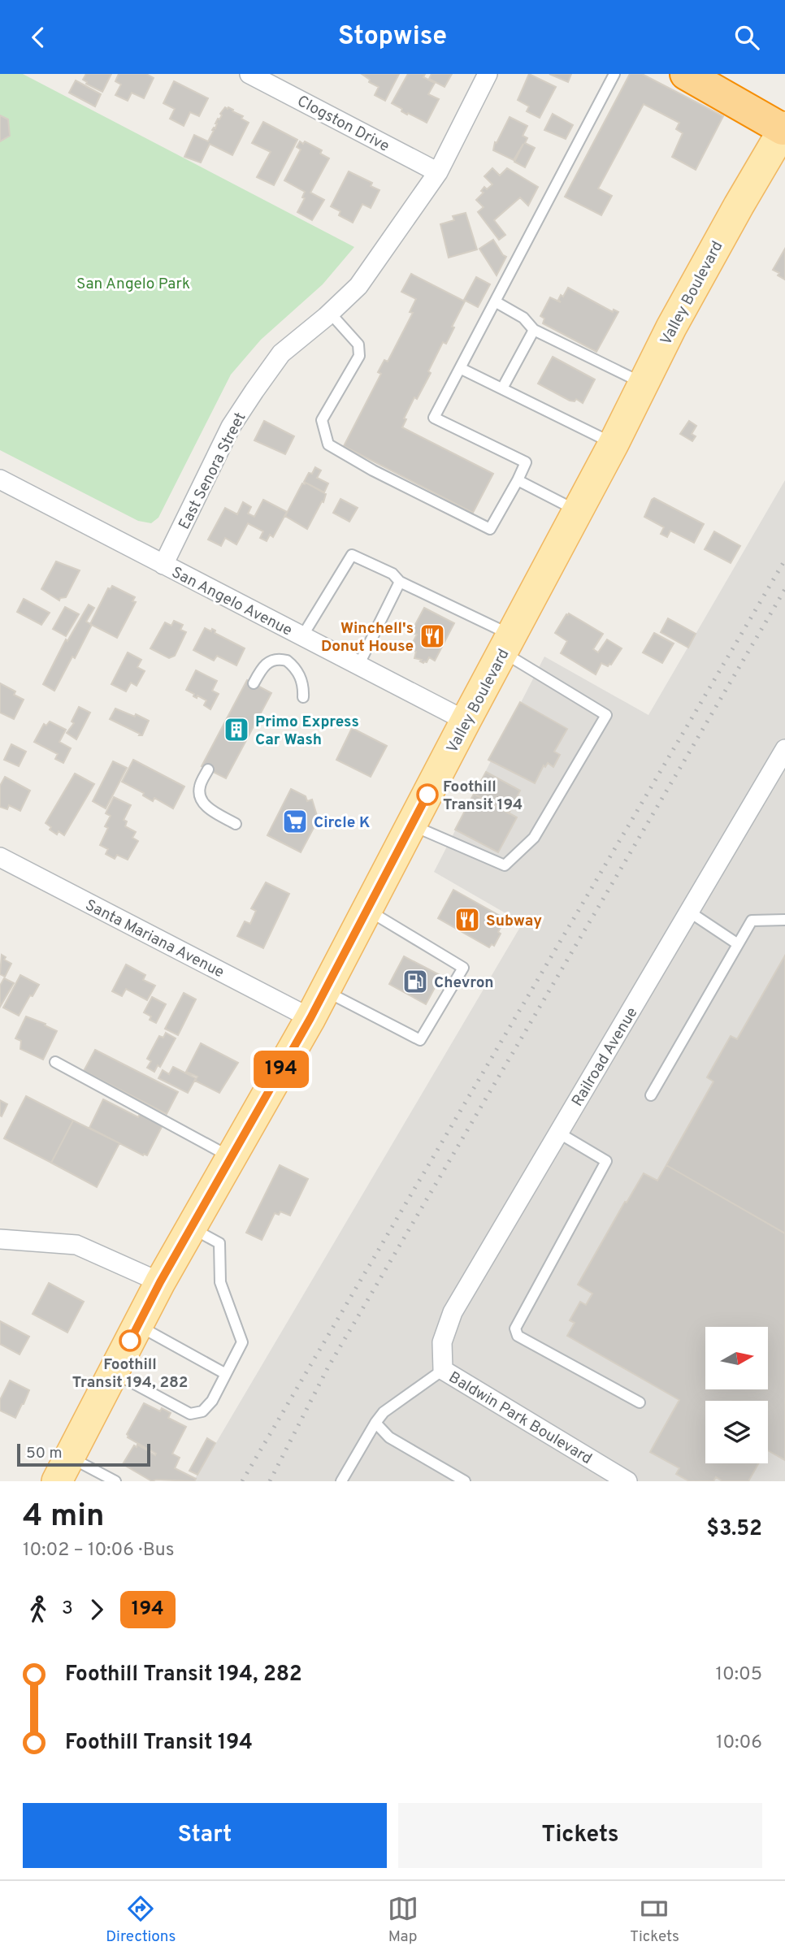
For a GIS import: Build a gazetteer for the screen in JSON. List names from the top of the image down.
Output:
{
  "streets": {
    "main road": ["Valley Boulevard"],
    "street": [
      "Clogston Drive",
      "East Senora Street",
      "San Angelo Avenue",
      "Santa Mariana Avenue",
      "Railroad Avenue",
      "Baldwin Park Boulevard"
    ]
  },
  "crossings": [
    ["Clogston Drive", "East Senora Street"],
    ["Valley Boulevard", "San Angelo Avenue"],
    ["Valley Boulevard", "Santa Mariana Avenue"],
    ["East Senora Street", "San Angelo Avenue"],
    ["Railroad Avenue", "Baldwin Park Boulevard"]
  ],
  "parks": ["San Angelo Park"],
  "places": {
    "restaurant": ["Winchell's Donut House", "Subway"],
    "building": ["Primo Express Car Wash"],
    "other": ["Foothill Transit 194", "Foothill Transit 194, 282"],
    "supermarket": ["Circle K"],
    "fuel station": ["Chevron"]
  },
  "lines": ["bus line 194"],
  "scale_bar": "50 m",
  "north": "right",
  "page": {
    "header": "Stopwise",
    "on_map": "194",
    "scale": "50 m",
    "heading": ["4 min", "10:02 – 10:06 · Bus", "$3.52"],
    "legs": ["3", "194"],
    "list": [
      {
        "name": "Foothill Transit 194, 282",
        "value": "10:05"
      },
      {
        "name": "Foothill Transit 194",
        "value": "10:06"
      }
    ],
    "buttons": ["Start", "Tickets"],
    "tabs": ["Directions", "Map", "Tickets"]
  }
}
